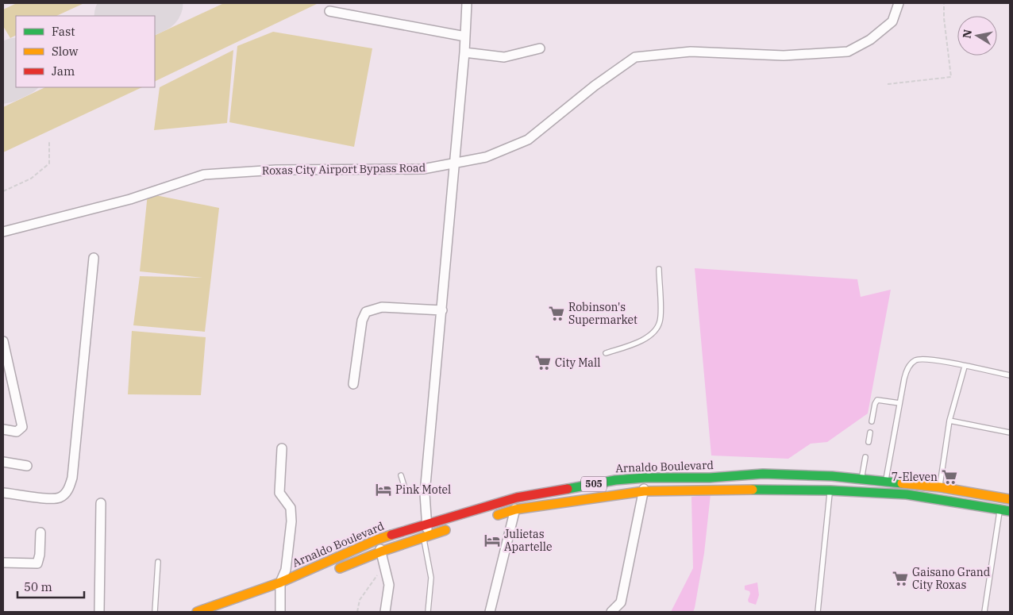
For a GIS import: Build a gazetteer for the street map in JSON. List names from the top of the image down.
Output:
{
  "streets": {
    "highway": ["Arnaldo Boulevard", "505"],
    "street": ["Roxas City Airport Bypass Road"]
  },
  "places": {
    "supermarket": [
      "Robinson's Supermarket",
      "City Mall",
      "7-Eleven",
      "Gaisano Grand City Roxas"
    ],
    "hotel": ["Pink Motel", "Julietas Apartelle"]
  },
  "legend": ["Fast", "Slow", "Jam"],
  "scale_bar": "50 m",
  "north": "left"
}
